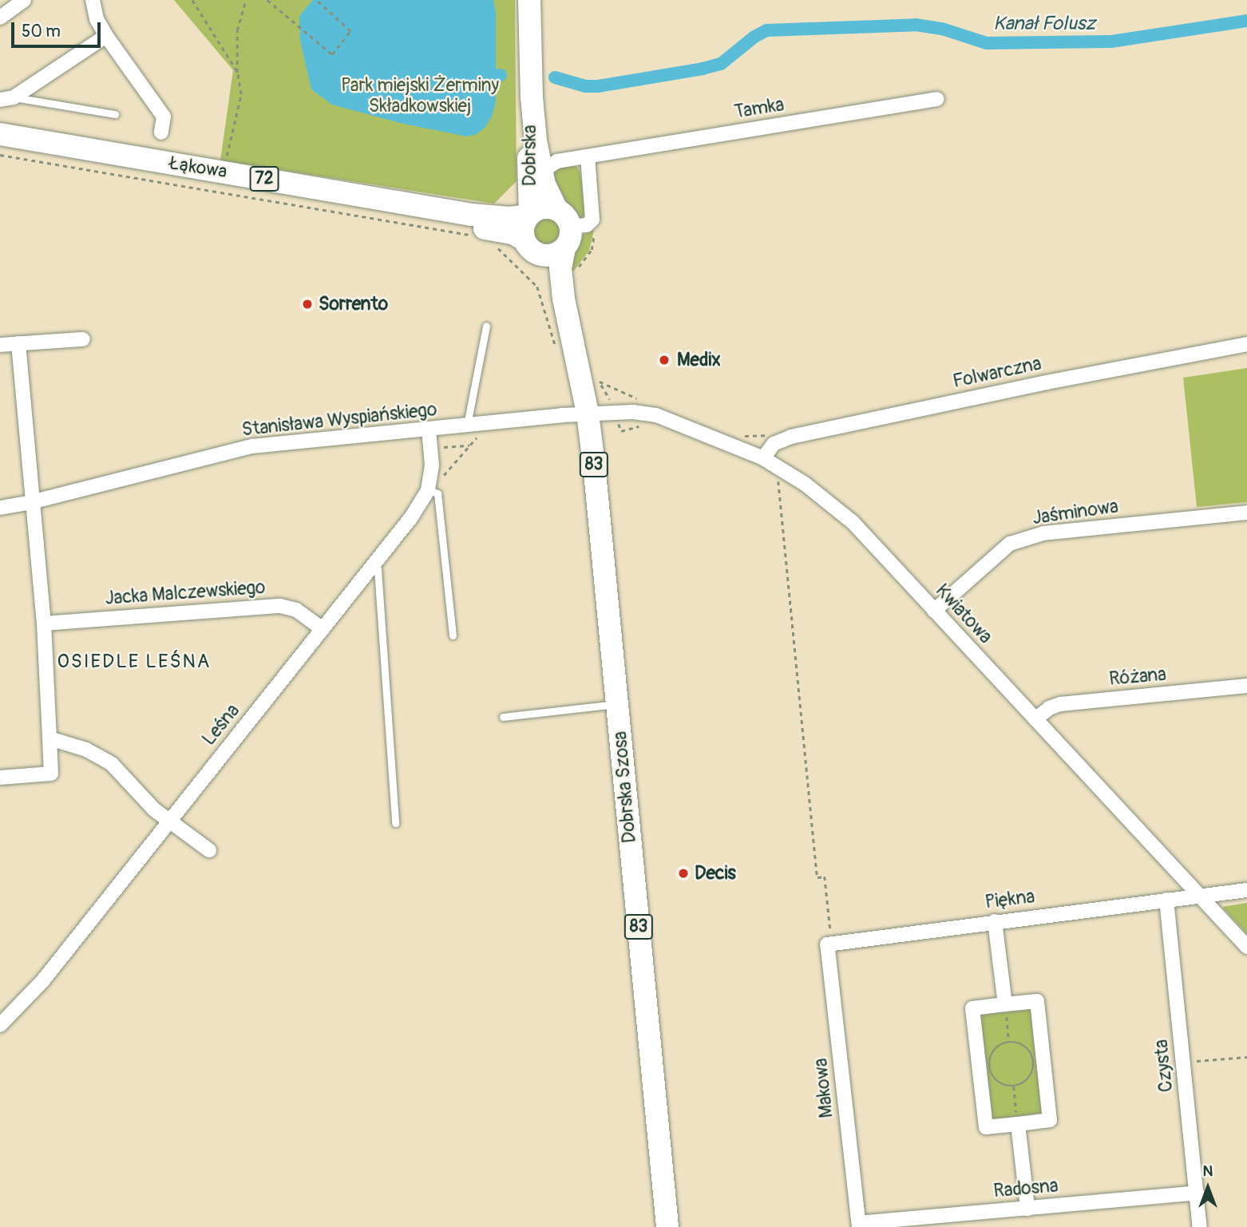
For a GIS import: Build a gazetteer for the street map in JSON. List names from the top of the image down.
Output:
{
  "streets": {
    "main road": [
      "Dobrska",
      "Łąkowa",
      "72",
      "83",
      "Dobrska Szosa"
    ],
    "street": [
      "Tamka",
      "Folwarczna",
      "Stanisława Wyspiańskiego",
      "Jaśminowa",
      "Jacka Malczewskiego",
      "Kwiatowa",
      "Różana",
      "Leśna",
      "Piękna",
      "Czysta",
      "Makowa",
      "Radosna"
    ]
  },
  "crossings": [
    ["Tamka", "Dobrska"],
    ["Dobrska", "Łąkowa"],
    ["Dobrska", "72"],
    ["Dobrska", "Dobrska Szosa"],
    ["Łąkowa", "72"],
    ["Łąkowa", "Dobrska Szosa"],
    ["72", "Dobrska Szosa"],
    ["Folwarczna", "Kwiatowa"],
    ["Stanisława Wyspiańskiego", "Kwiatowa"],
    ["Stanisława Wyspiańskiego", "Leśna"],
    ["Stanisława Wyspiańskiego", "Dobrska Szosa"],
    ["Jaśminowa", "Kwiatowa"],
    ["Jacka Malczewskiego", "Leśna"],
    ["Kwiatowa", "Różana"],
    ["Kwiatowa", "Dobrska Szosa"],
    ["Kwiatowa", "Piękna"],
    ["Piękna", "Czysta"],
    ["Piękna", "Makowa"],
    ["Czysta", "Radosna"],
    ["Makowa", "Radosna"]
  ],
  "districts": ["OSIEDLE LEŚNA"],
  "water": ["Kanał Folusz"],
  "parks": ["Park miejski Żerminy Składkowskiej"],
  "places": ["Sorrento", "Medix", "Decis"],
  "scale_bar": "50 m",
  "north": "top"
}
